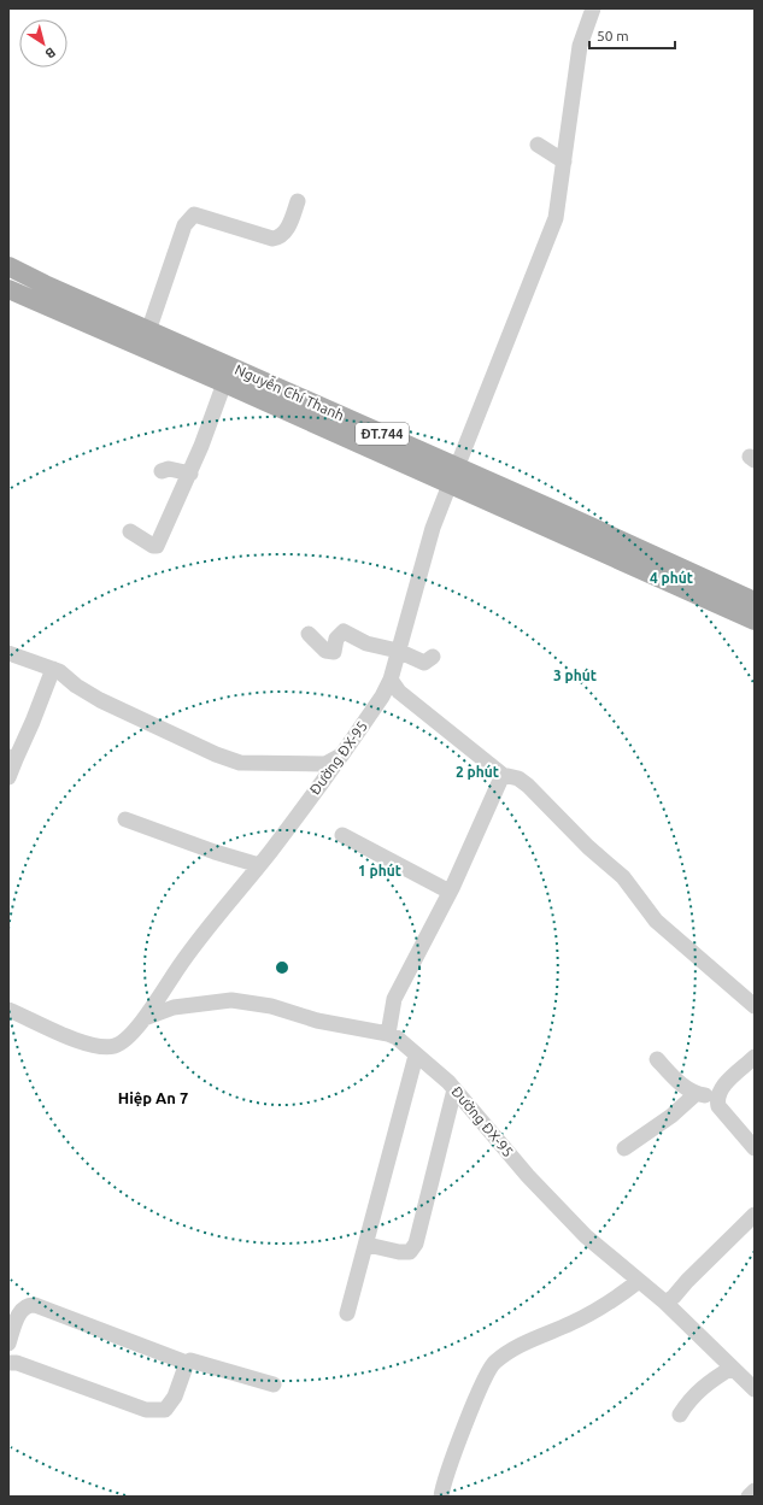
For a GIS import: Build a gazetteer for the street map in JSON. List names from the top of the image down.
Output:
{
  "streets": {
    "main road": ["Nguyễn Chí Thanh", "ĐT.744"],
    "street": ["Đường ĐX-95"]
  },
  "crossings": [
    ["Nguyễn Chí Thanh", "Đường ĐX-95"]
  ],
  "districts": ["Hiệp An 7"],
  "scale_bar": "50 m",
  "north": "bottom right",
  "rings": [
    "4 phút",
    "3 phút",
    "2 phút",
    "1 phút"
  ]
}
